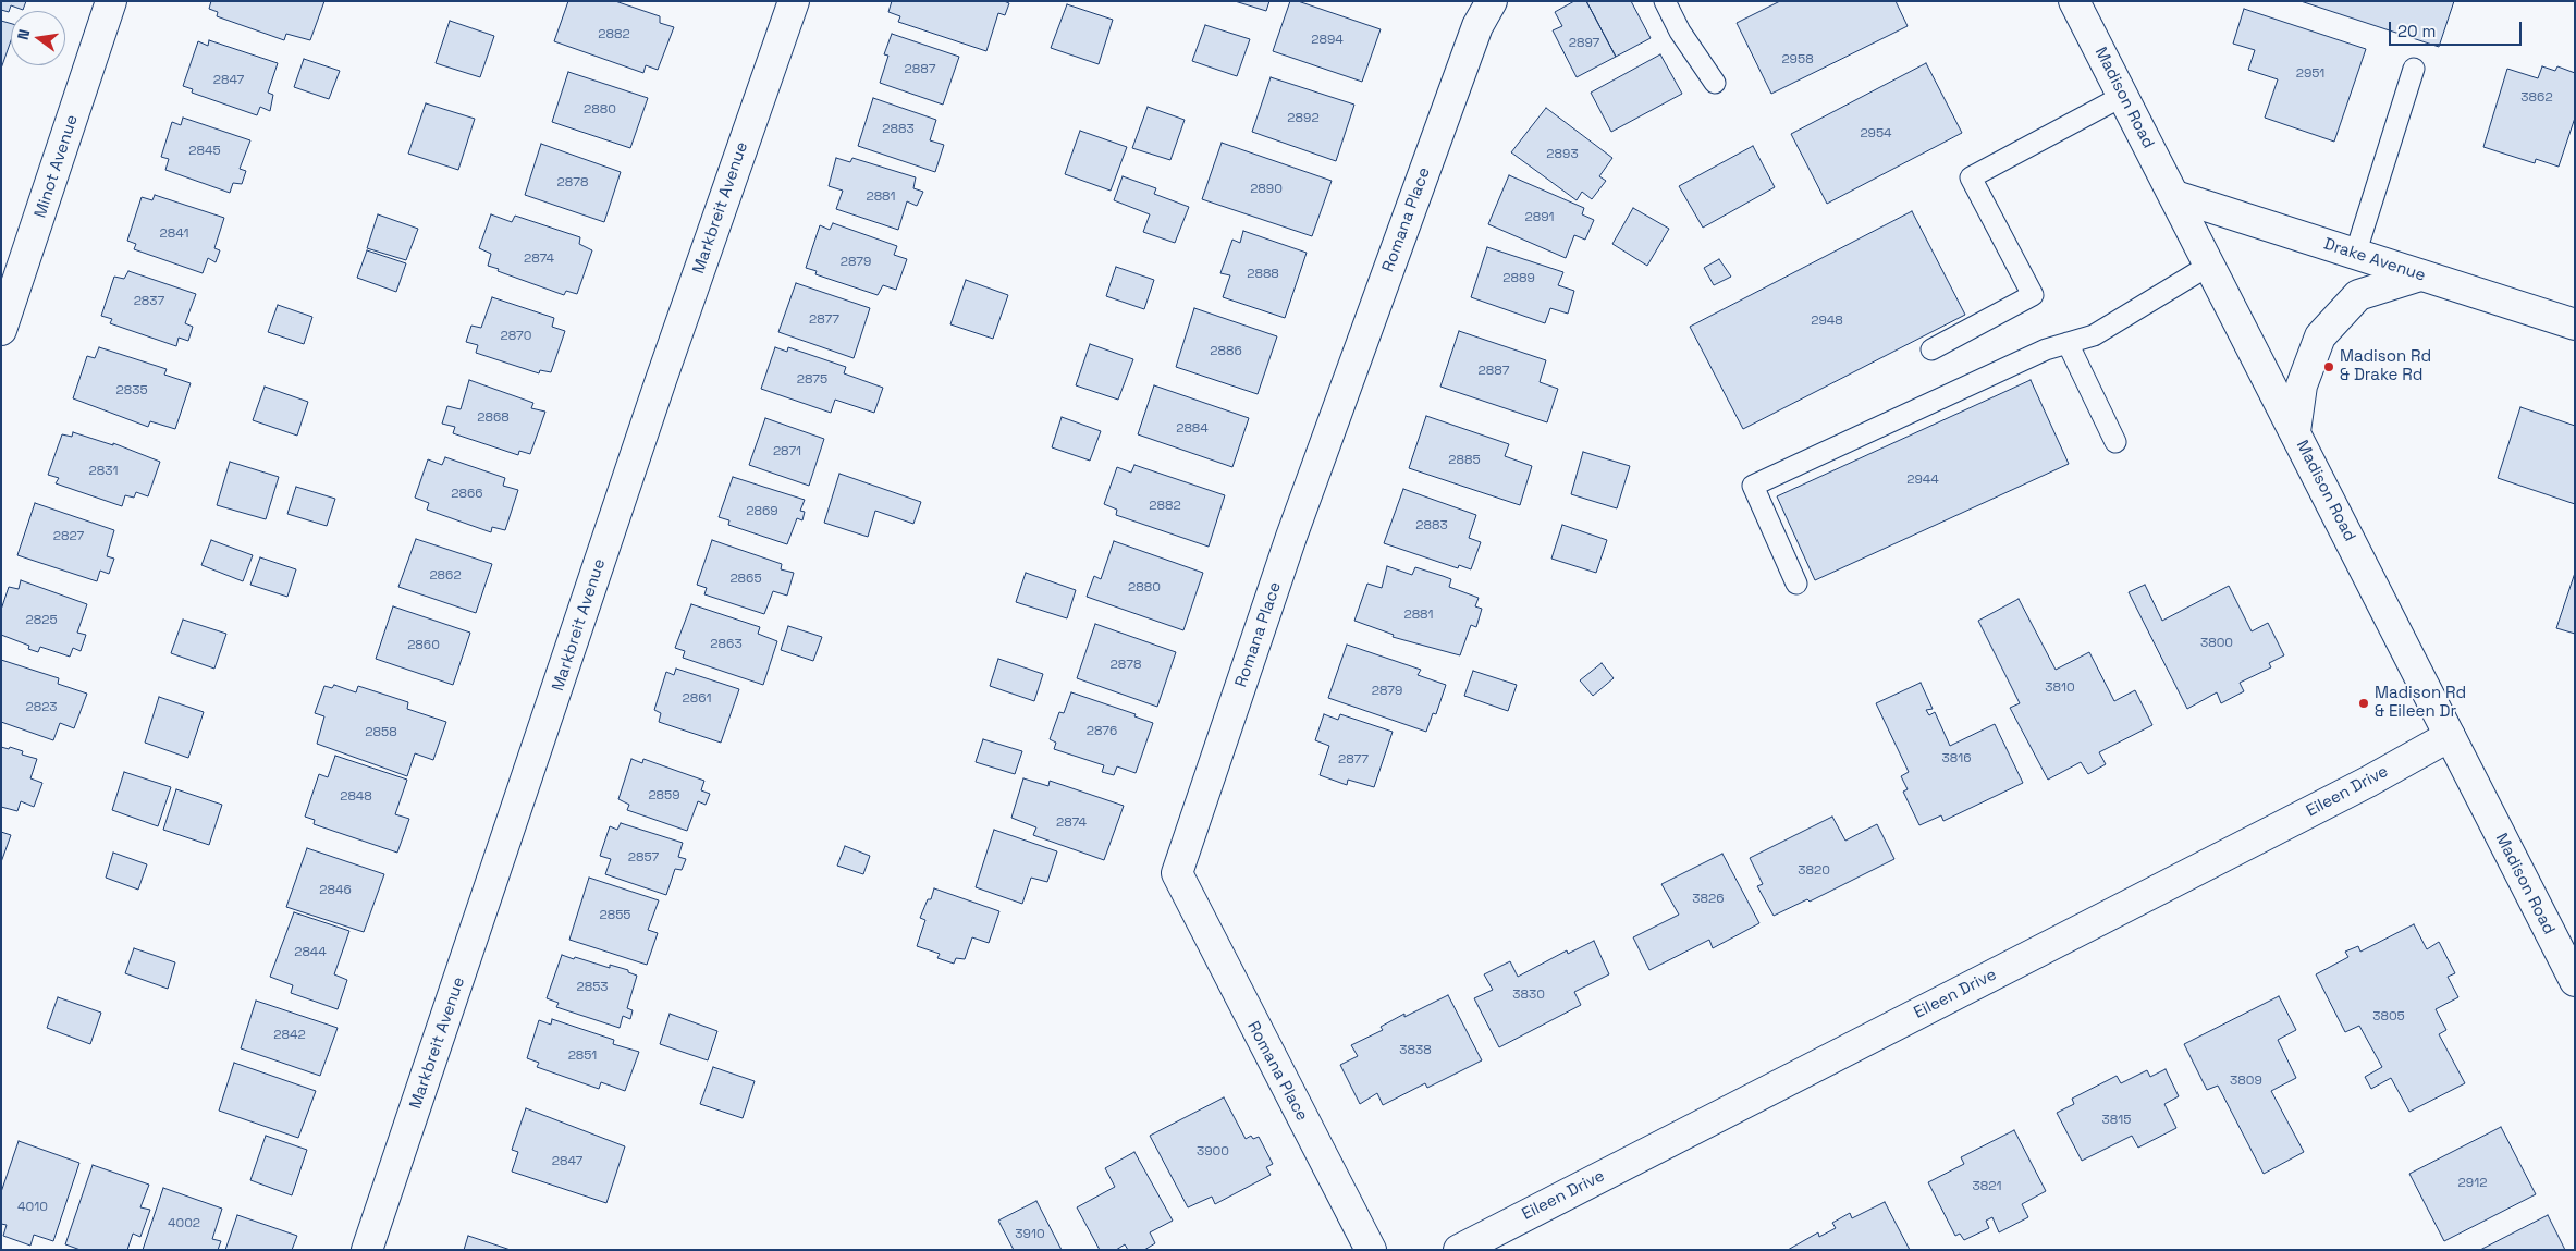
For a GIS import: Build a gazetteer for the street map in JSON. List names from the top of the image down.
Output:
{
  "streets": {
    "street": [
      "Madison Road",
      "Minot Avenue",
      "Markbreit Avenue",
      "Romana Place",
      "Drake Avenue",
      "Eileen Drive"
    ]
  },
  "crossings": [
    ["Madison Road", "Drake Avenue"],
    ["Madison Road", "Eileen Drive"]
  ],
  "places": ["Madison Rd & Drake Rd", "Madison Rd & Eileen Dr"],
  "house_numbers": [
    "2882",
    "2894",
    "2897",
    "2958",
    "2887",
    "2951",
    "2847",
    "3862",
    "2880",
    "2892",
    "2883",
    "2954",
    "2845",
    "2893",
    "2878",
    "2890",
    "2881",
    "2891",
    "2841",
    "2874",
    "2879",
    "2888",
    "2889",
    "2837",
    "2877",
    "2948",
    "2870",
    "2886",
    "2887",
    "2875",
    "2835",
    "2868",
    "2884",
    "2871",
    "2885",
    "2831",
    "2944",
    "2866",
    "2882",
    "2869",
    "2883",
    "2827",
    "2862",
    "2865",
    "2880",
    "2881",
    "2825",
    "3800",
    "2863",
    "2860",
    "2878",
    "3810",
    "2879",
    "2861",
    "2823",
    "2876",
    "2858",
    "3816",
    "2877",
    "2859",
    "2848",
    "2874",
    "2857",
    "3820",
    "2846",
    "3826",
    "2855",
    "2844",
    "2853",
    "3830",
    "3805",
    "2842",
    "3838",
    "2851",
    "3809",
    "3815",
    "3900",
    "2847",
    "2912",
    "3821",
    "4010",
    "4002",
    "3910"
  ],
  "scale_bar": "20 m",
  "north": "left"
}
